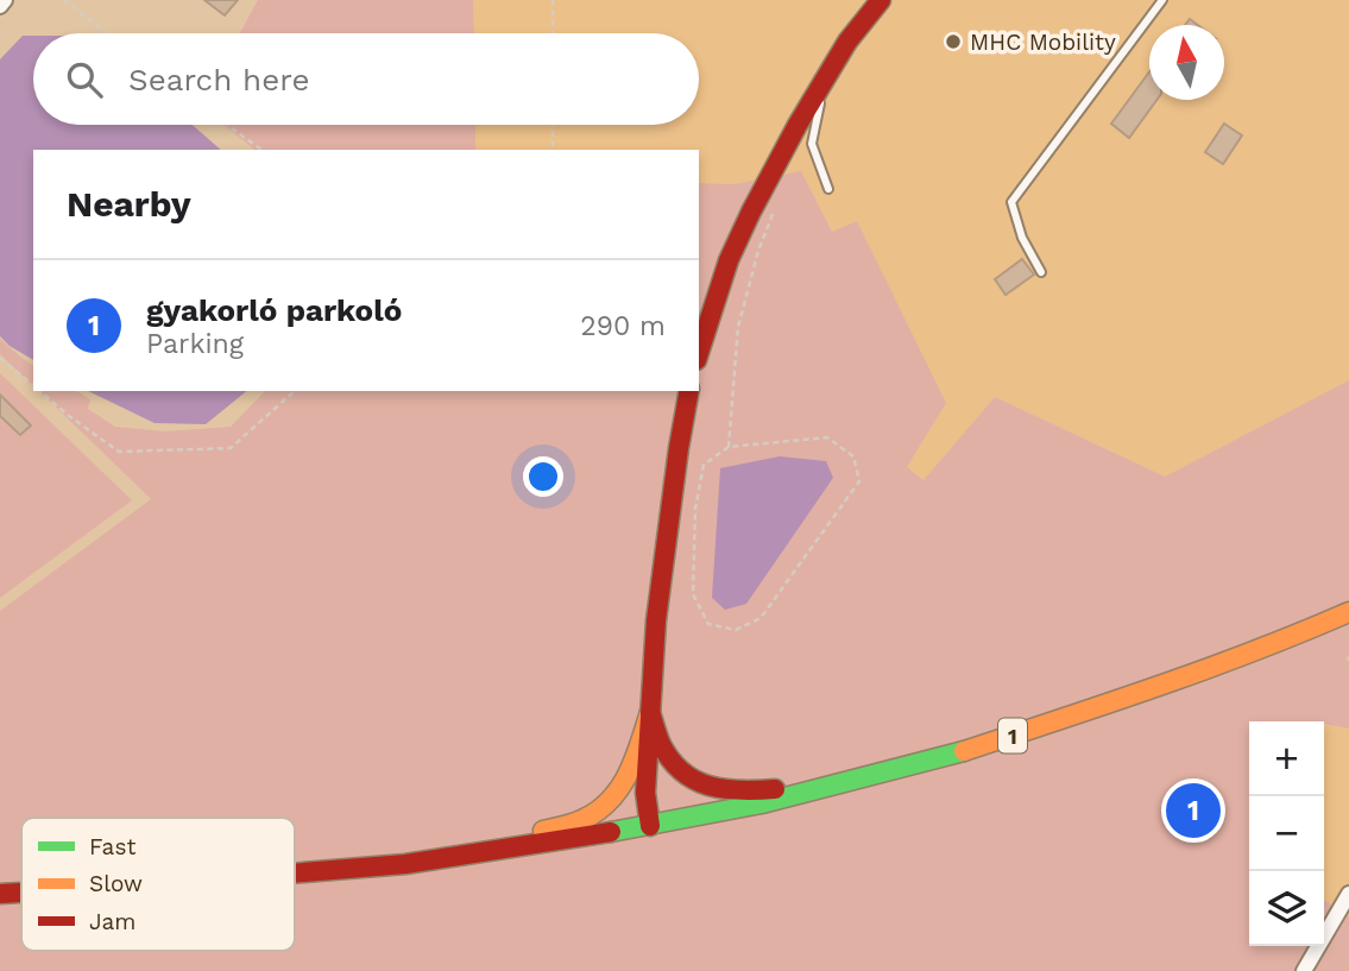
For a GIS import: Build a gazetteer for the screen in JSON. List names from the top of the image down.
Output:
{
  "streets": {
    "main road": ["1"]
  },
  "places": ["MHC Mobility"],
  "legend": ["Fast", "Slow", "Jam"],
  "north": "top",
  "page": {
    "search": "Search here",
    "heading": "Nearby",
    "list": [
      {
        "mark": "1",
        "name": "gyakorló parkoló",
        "note": "Parking",
        "value": "290 m"
      }
    ],
    "map_buttons": ["+", "−"],
    "pins": "1"
  }
}
